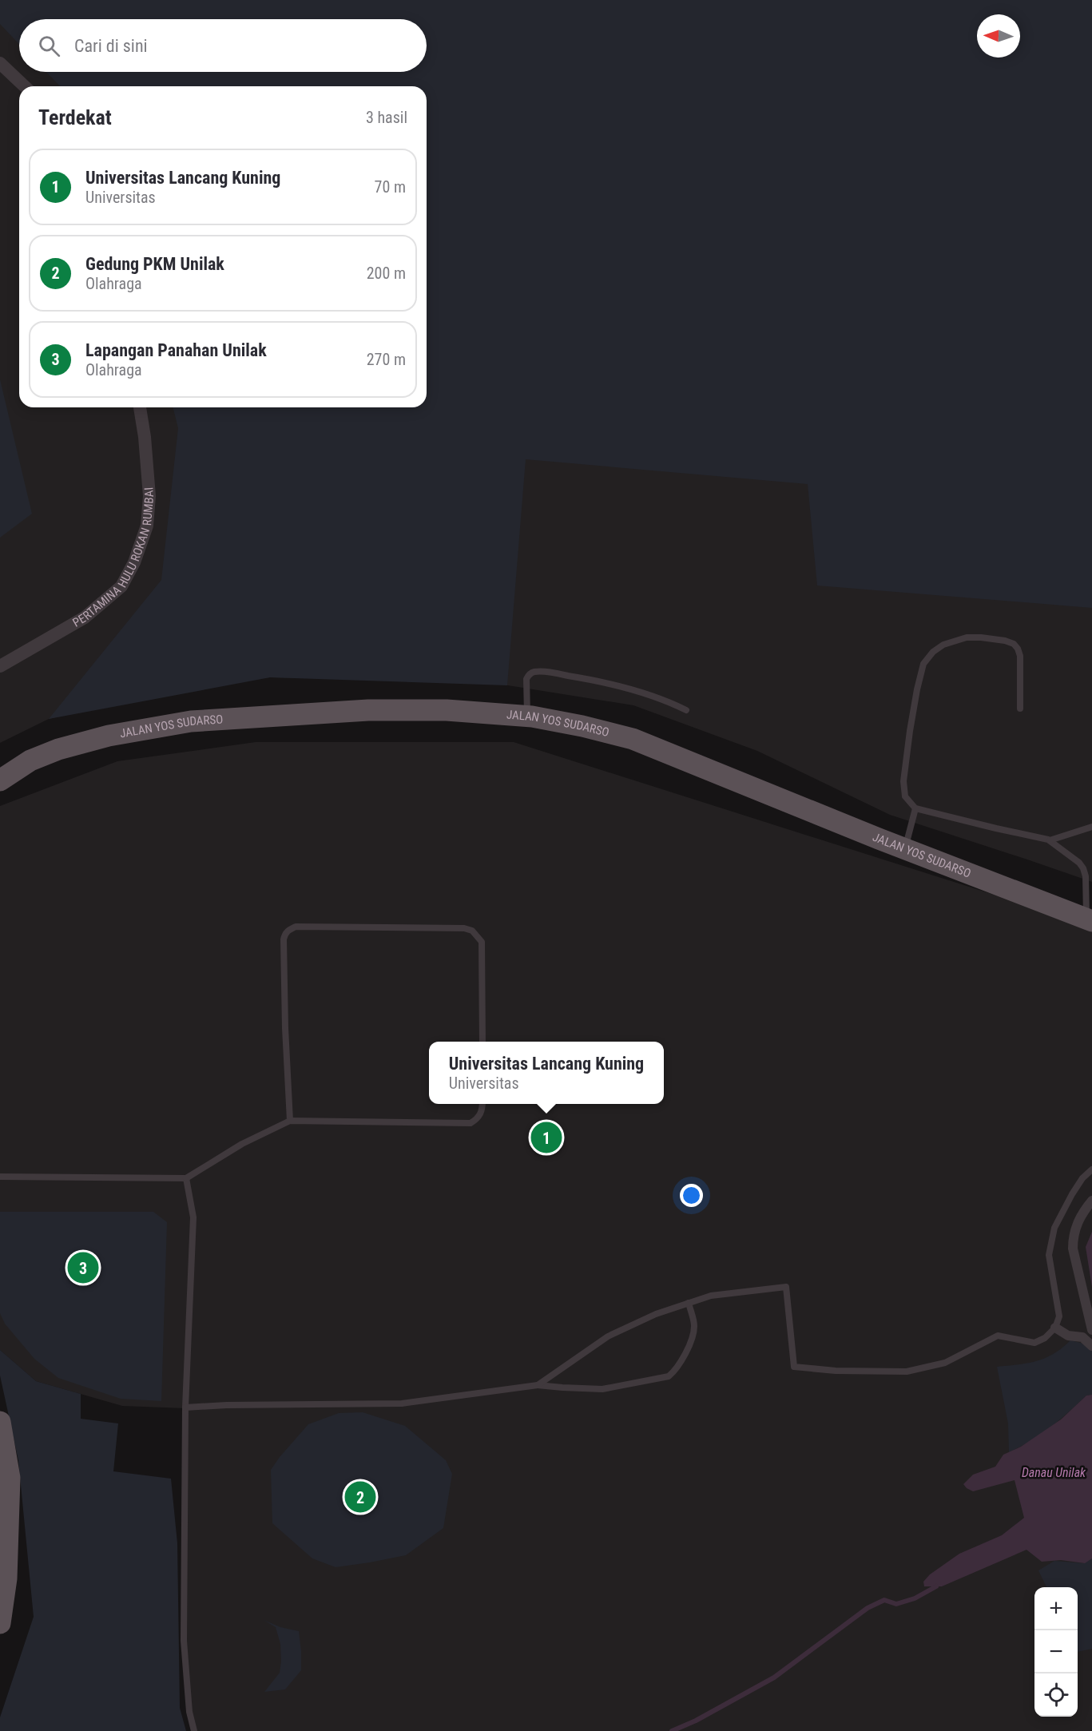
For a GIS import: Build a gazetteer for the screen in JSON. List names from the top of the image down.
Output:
{
  "streets": {
    "main road": ["JALAN YOS SUDARSO"],
    "street": ["PERTAMINA HULU ROKAN RUMBAI"]
  },
  "water": ["Danau Unilak"],
  "north": "left",
  "page": {
    "search": "Cari di sini",
    "heading": ["Terdekat", "3 hasil"],
    "list": [
      {
        "mark": "1",
        "name": "Universitas Lancang Kuning",
        "note": "Universitas",
        "value": "70 m"
      },
      {
        "mark": "2",
        "name": "Gedung PKM Unilak",
        "note": "Olahraga",
        "value": "200 m"
      },
      {
        "mark": "3",
        "name": "Lapangan Panahan Unilak",
        "note": "Olahraga",
        "value": "270 m"
      }
    ],
    "popup": ["Universitas Lancang Kuning", "Universitas"],
    "pins": ["1", "3", "2"],
    "map_buttons": ["+", "−"]
  }
}
